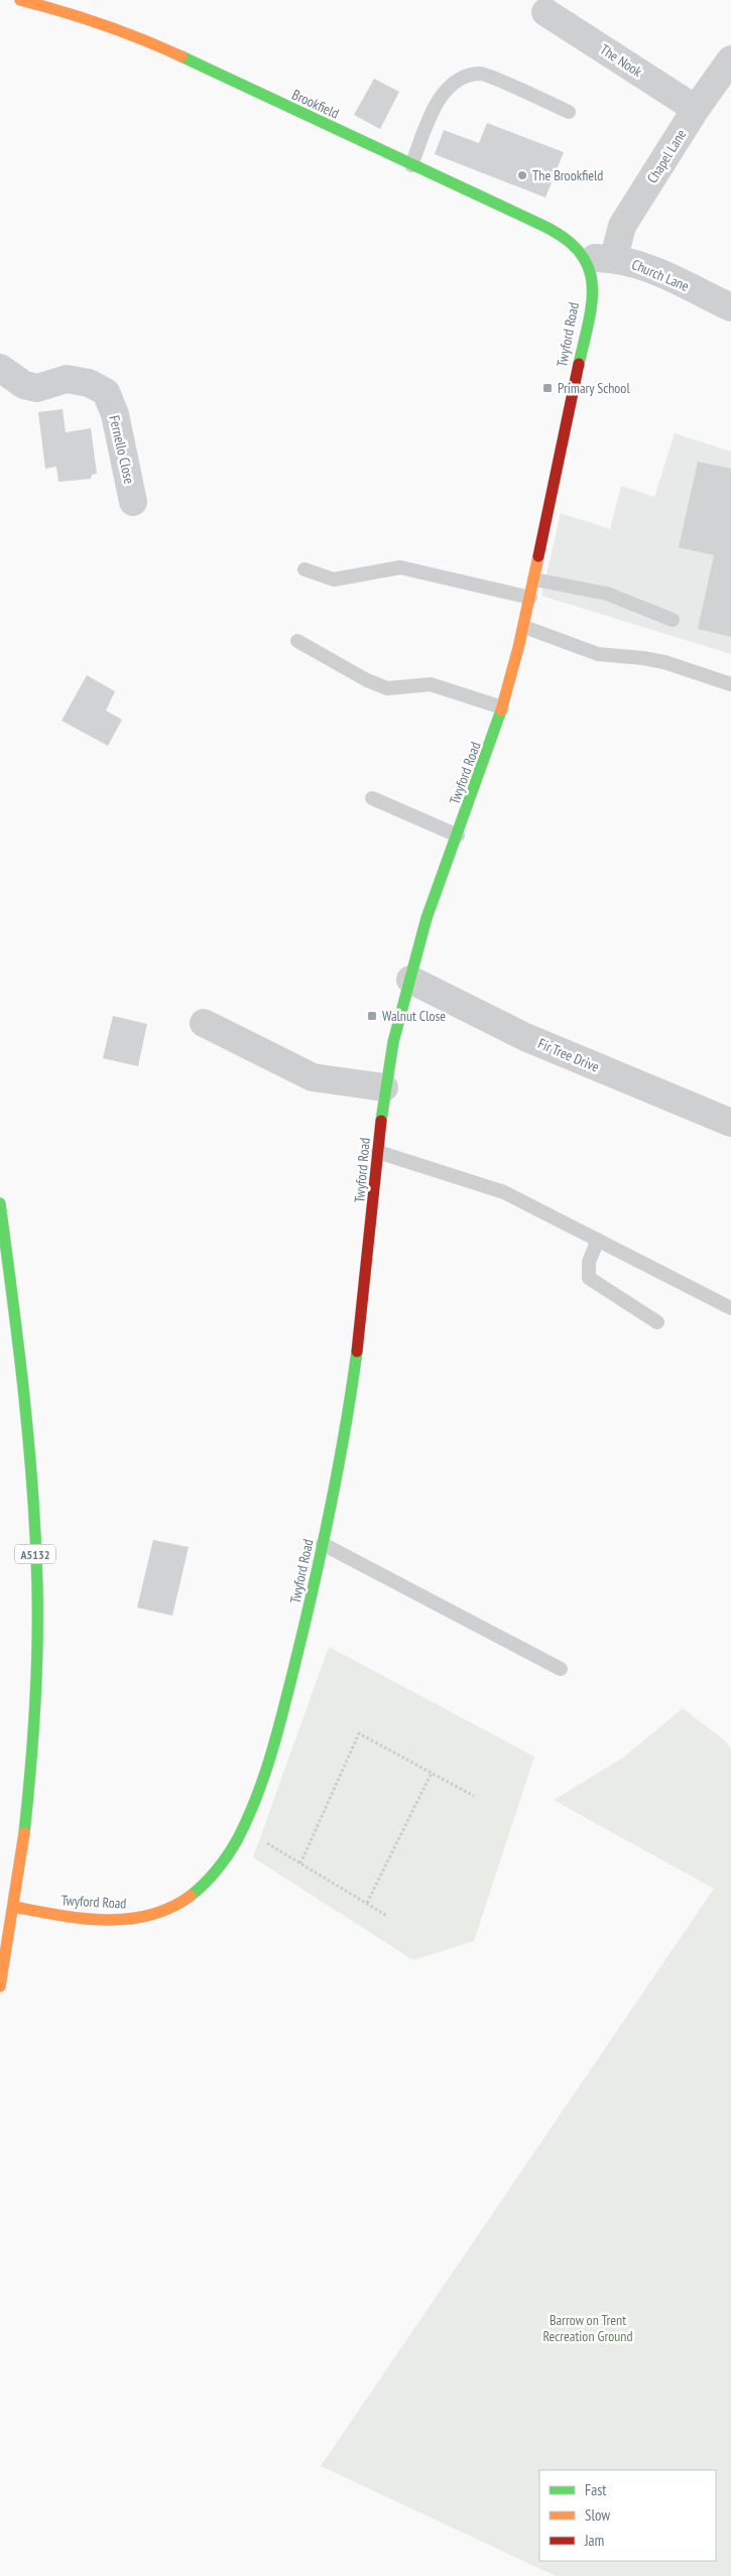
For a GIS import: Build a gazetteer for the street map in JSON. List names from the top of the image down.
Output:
{
  "streets": {
    "street": [
      "The Nook",
      "Brookfield",
      "Chapel Lane",
      "Church Lane",
      "Twyford Road",
      "Fernello Close",
      "Fir Tree Drive",
      "A5132"
    ]
  },
  "crossings": [
    ["The Nook", "Chapel Lane"],
    ["Brookfield", "Church Lane"],
    ["Brookfield", "Twyford Road"],
    ["Chapel Lane", "Church Lane"],
    ["Church Lane", "Twyford Road"],
    ["Twyford Road", "Fir Tree Drive"],
    ["Twyford Road", "A5132"]
  ],
  "parks": ["Barrow on Trent Recreation Ground"],
  "places": {
    "other": ["The Brookfield"],
    "transit": ["Primary School", "Walnut Close"]
  },
  "legend": ["Fast", "Slow", "Jam"]
}
